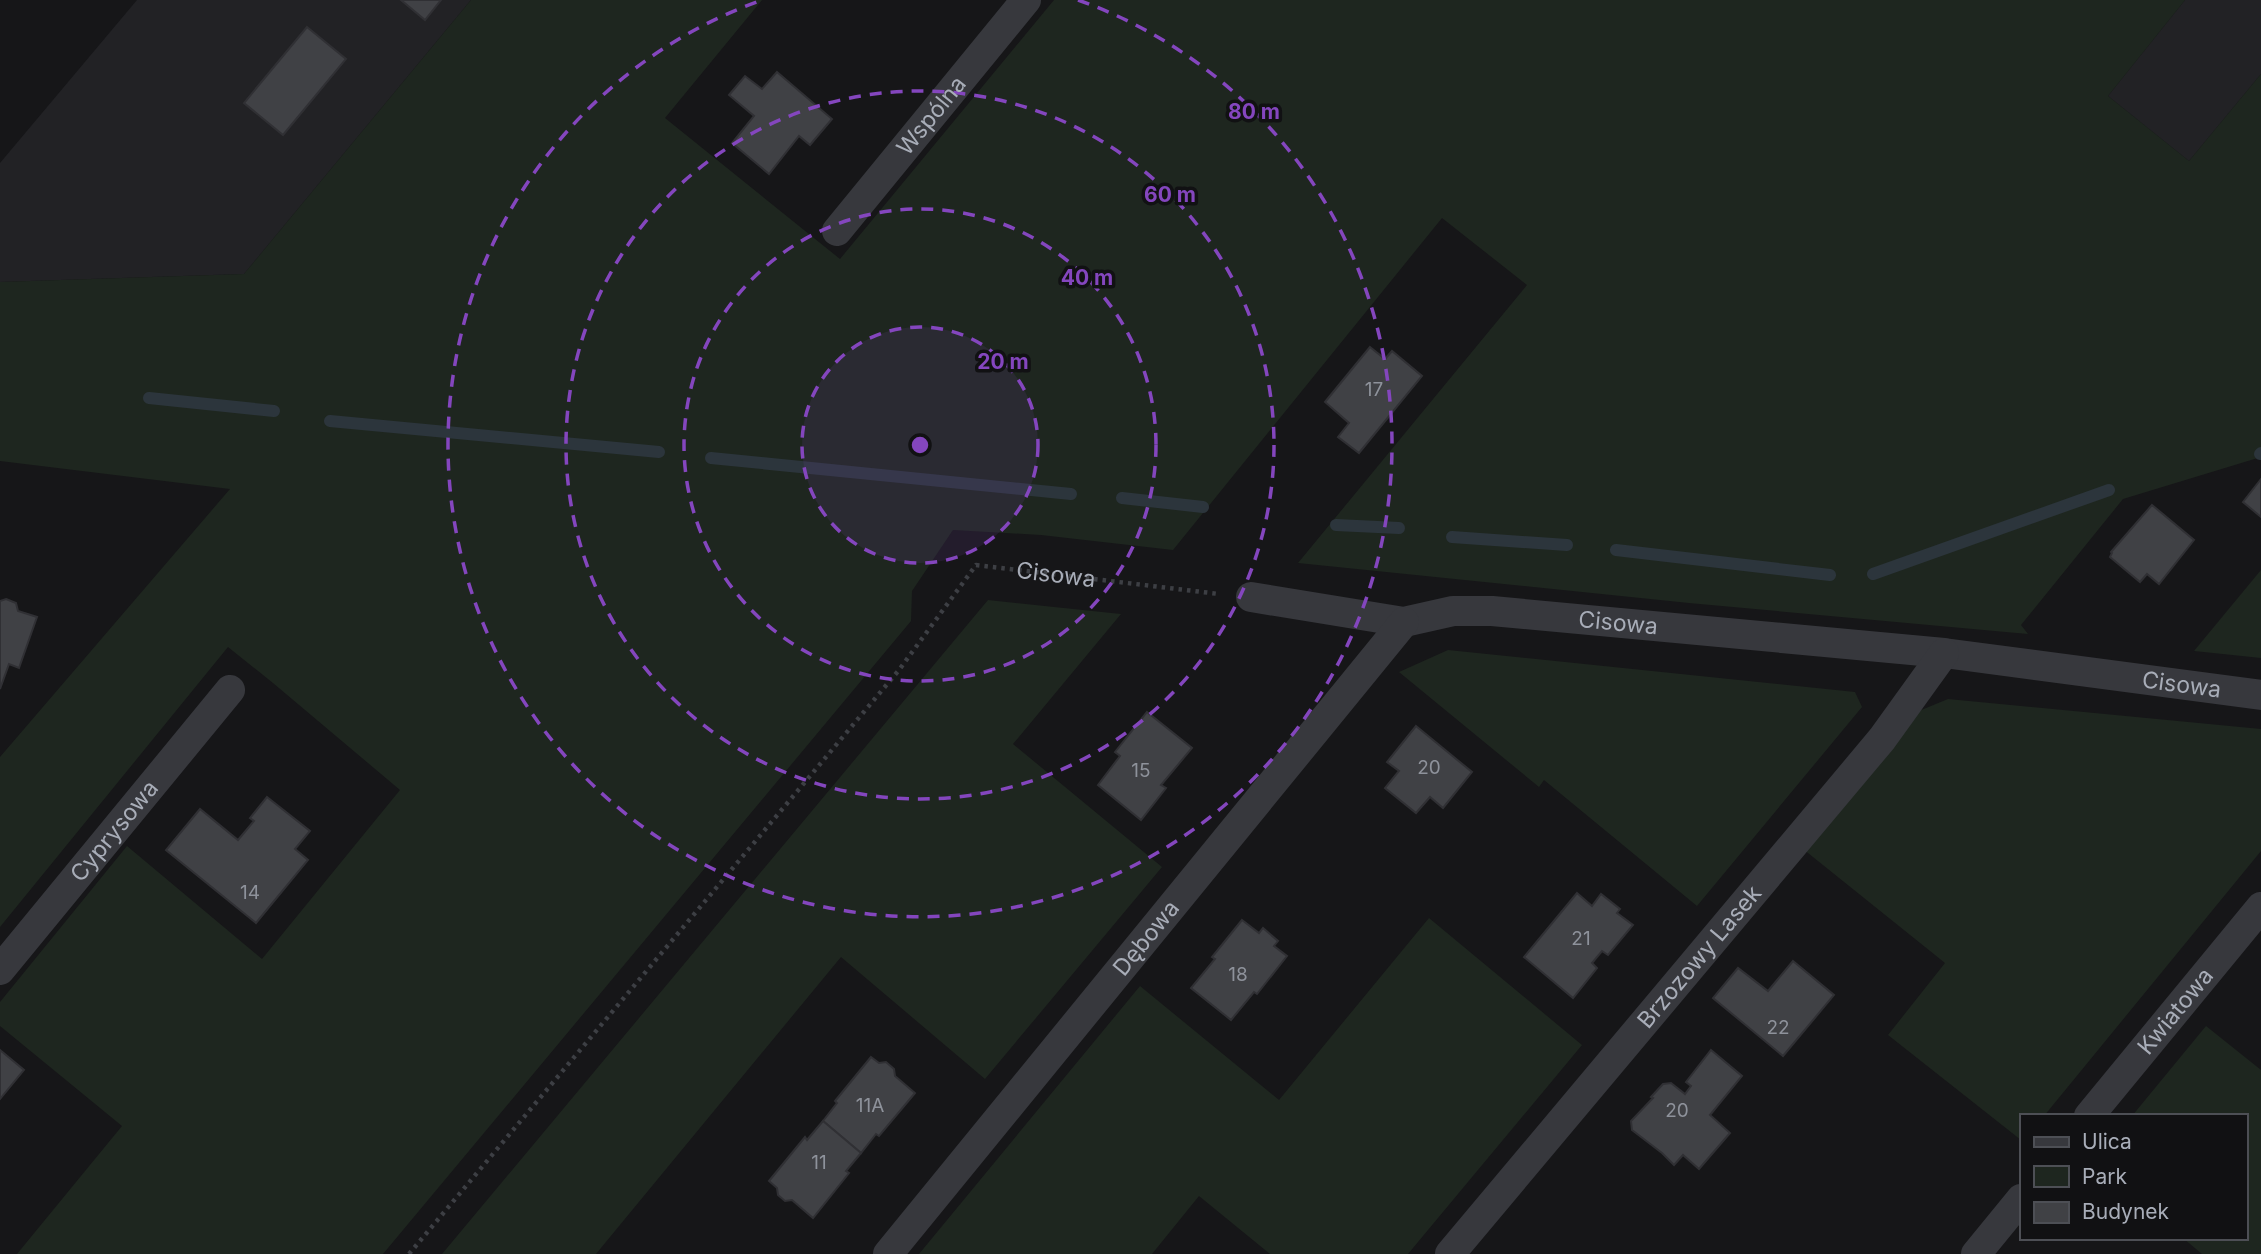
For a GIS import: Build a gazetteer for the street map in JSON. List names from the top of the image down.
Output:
{
  "streets": {
    "street": [
      "Wspólna",
      "Cisowa",
      "Cyprysowa",
      "Dębowa",
      "Brzozowy Lasek",
      "Kwiatowa"
    ]
  },
  "crossings": [
    ["Cisowa", "Dębowa"],
    ["Cisowa", "Brzozowy Lasek"]
  ],
  "house_numbers": [
    "17",
    "20",
    "15",
    "14",
    "21",
    "18",
    "22",
    "11A",
    "20",
    "11"
  ],
  "legend": ["Ulica", "Park", "Budynek"],
  "rings": [
    "80 m",
    "60 m",
    "40 m",
    "20 m"
  ]
}
